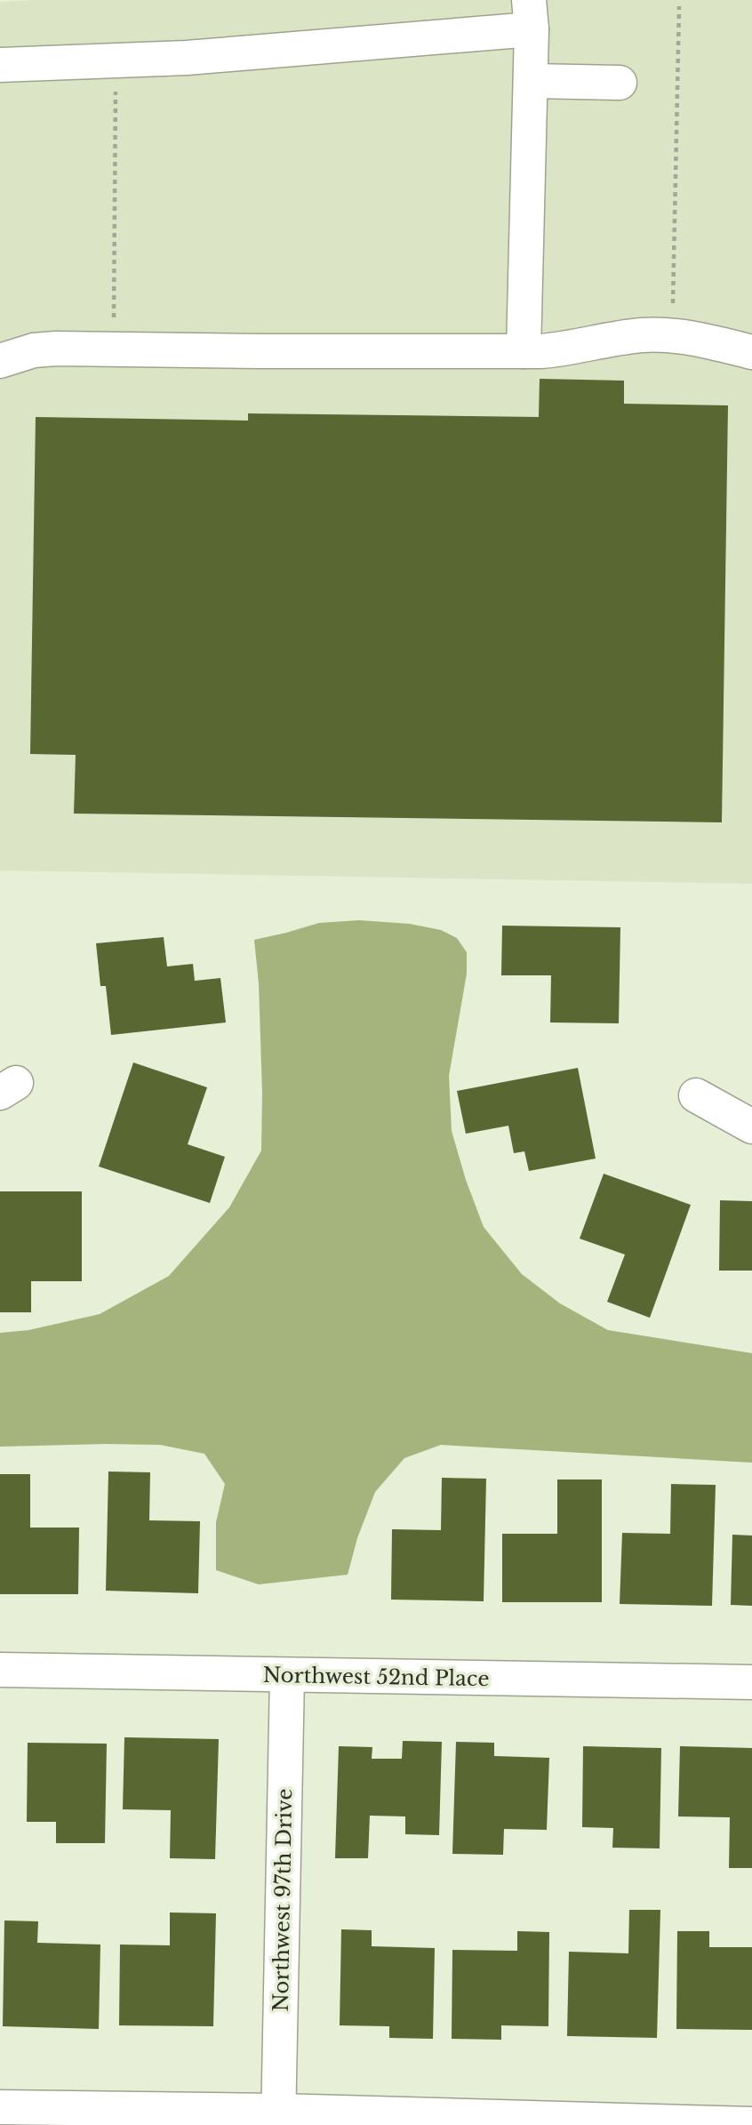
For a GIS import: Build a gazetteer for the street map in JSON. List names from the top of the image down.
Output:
{
  "streets": {
    "street": ["Northwest 52nd Place", "Northwest 97th Drive"]
  },
  "crossings": [
    ["Northwest 52nd Place", "Northwest 97th Drive"]
  ]
}
